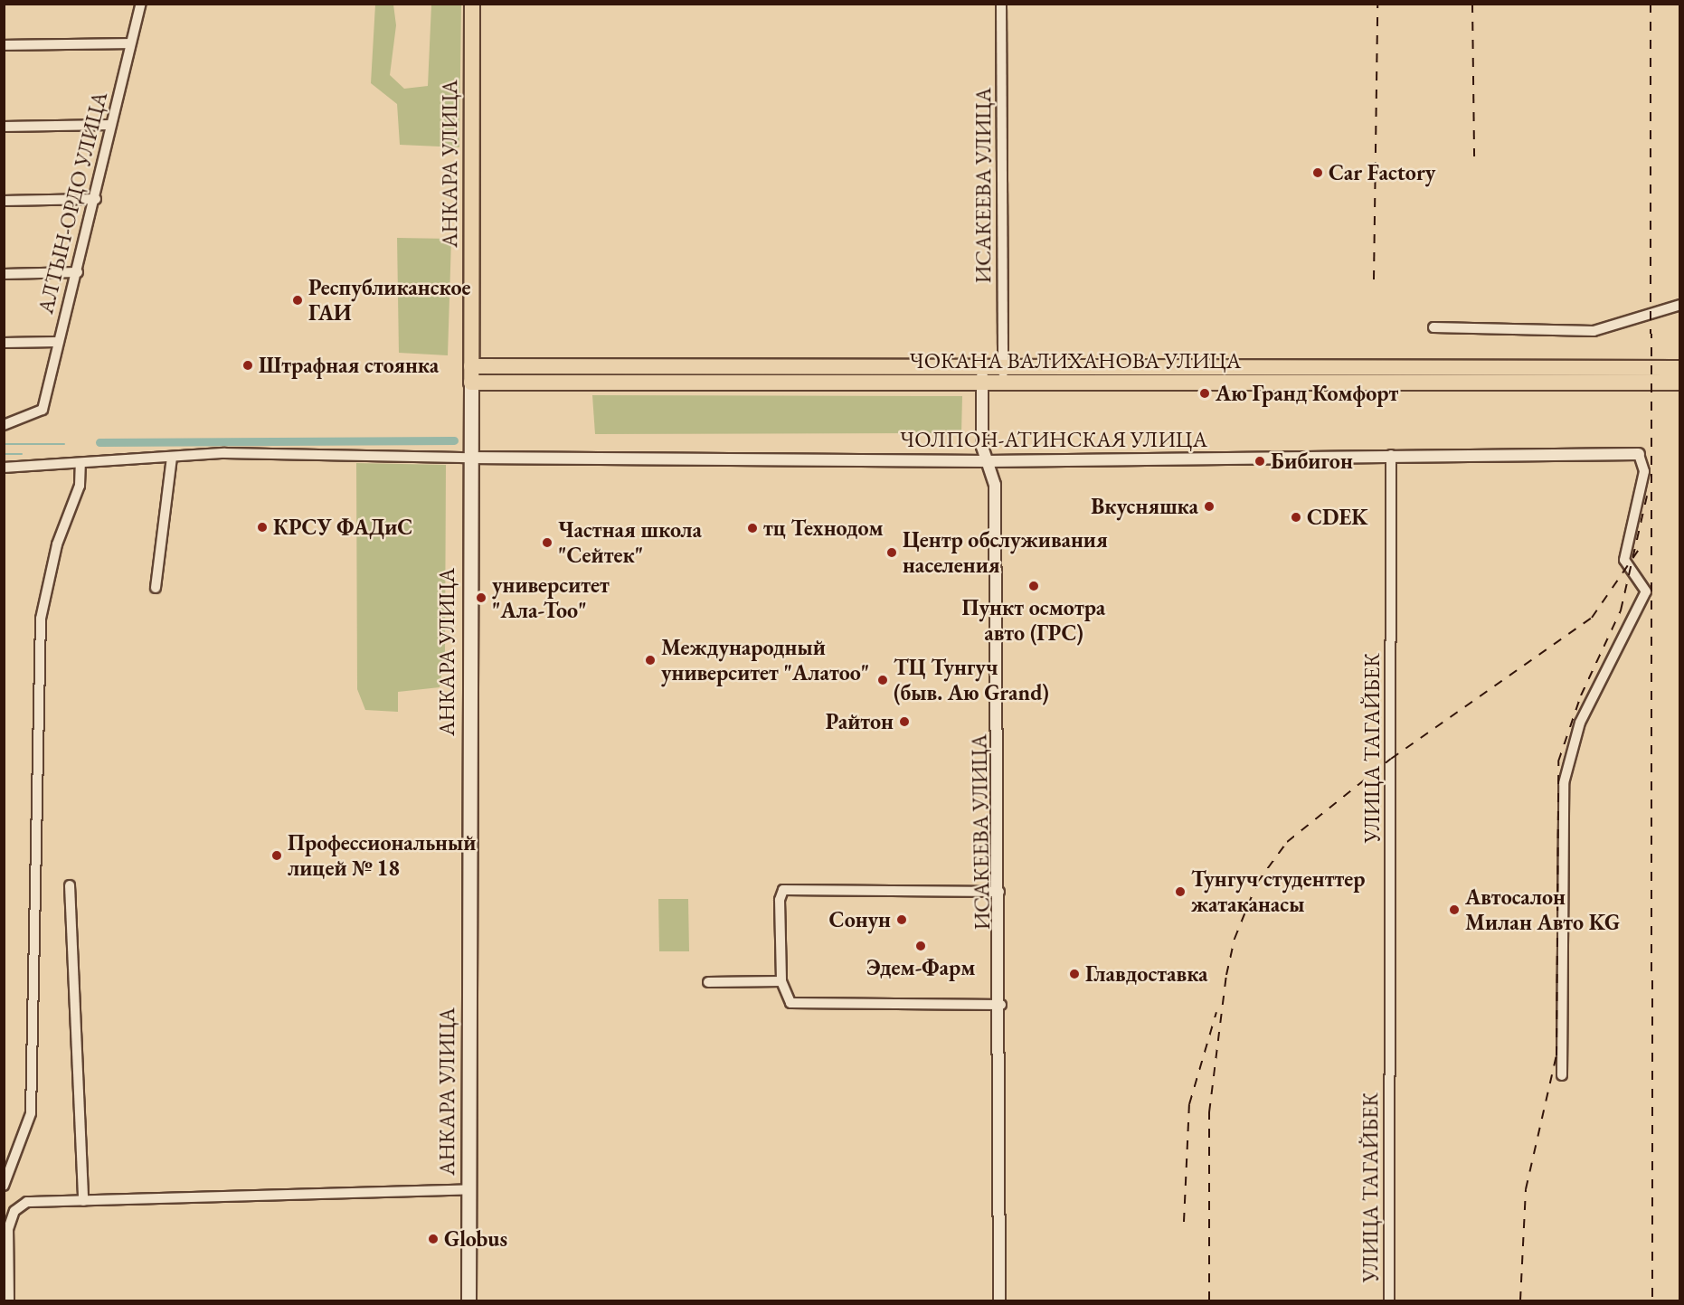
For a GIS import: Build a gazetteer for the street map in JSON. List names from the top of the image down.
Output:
{
  "streets": {
    "main road": ["АНКАРА УЛИЦА", "ЧОКАНА ВАЛИХАНОВА УЛИЦА"],
    "street": [
      "ИСАКЕЕВА УЛИЦА",
      "АЛТЫН-ОРДО УЛИЦА",
      "ЧОЛПОН-АТИНСКАЯ УЛИЦА",
      "УЛИЦА ТАГАЙБЕК"
    ]
  },
  "crossings": [
    ["АНКАРА УЛИЦА", "ЧОКАНА ВАЛИХАНОВА УЛИЦА"],
    ["АНКАРА УЛИЦА", "ЧОЛПОН-АТИНСКАЯ УЛИЦА"],
    ["ИСАКЕЕВА УЛИЦА", "ЧОКАНА ВАЛИХАНОВА УЛИЦА"],
    ["ИСАКЕЕВА УЛИЦА", "ЧОЛПОН-АТИНСКАЯ УЛИЦА"],
    ["ЧОЛПОН-АТИНСКАЯ УЛИЦА", "УЛИЦА ТАГАЙБЕК"]
  ],
  "places": [
    "Car Factory",
    "Республиканское ГАИ",
    "Штрафная стоянка",
    "Аю Гранд Комфорт",
    "Бибигон",
    "Вкусняшка",
    "CDEK",
    "КРСУ ФАДиС",
    "тц Технодом",
    "Частная школа \"Сейтек\"",
    "Центр обслуживания населения",
    "Пункт осмотра авто (ГРС)",
    "университет \"Ала-Тоо\"",
    "Международный университет \"Алатоо\"",
    "ТЦ Тунгуч (быв. Аю Grand)",
    "Райтон",
    "Профессиональный лицей № 18",
    "Тунгуч студенттер жатаканасы",
    "Автосалон Милан Авто KG",
    "Сонун",
    "Эдем-Фарм",
    "Главдоставка",
    "Globus"
  ]
}
